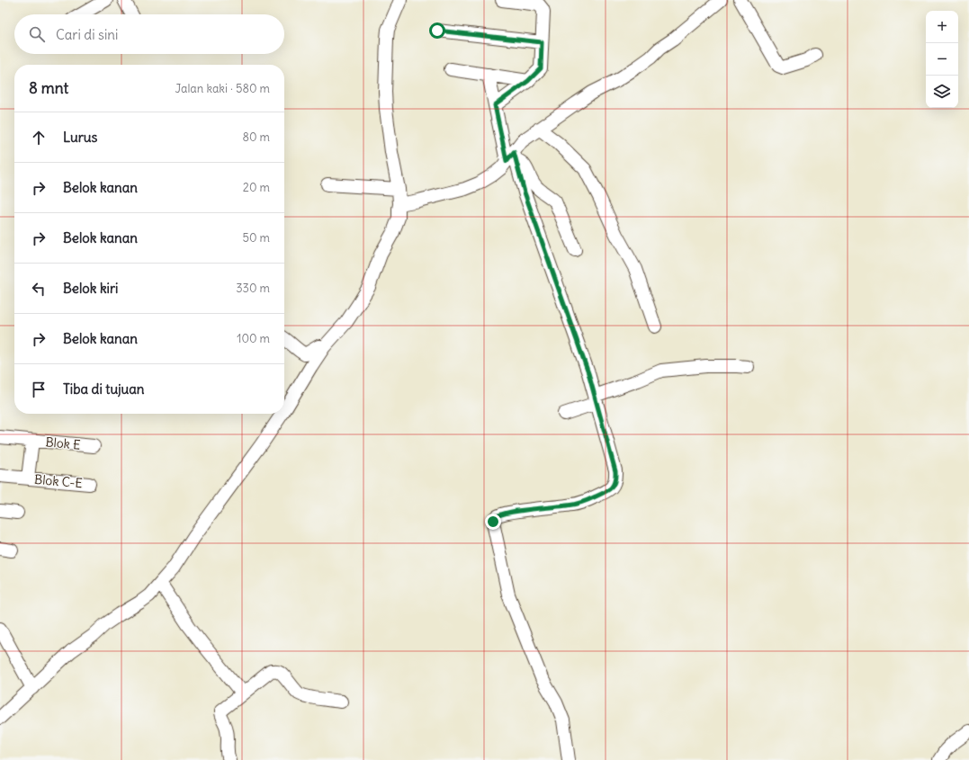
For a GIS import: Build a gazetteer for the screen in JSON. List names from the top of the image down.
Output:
{
  "streets": {
    "street": ["Blok E", "Blok C-E"]
  },
  "page": {
    "map_buttons": ["+", "−"],
    "search": "Cari di sini",
    "heading": ["8 mnt", "Jalan kaki · 580 m"],
    "list": [
      ["Lurus", "80 m"],
      ["Belok kanan", "20 m"],
      ["Belok kanan", "50 m"],
      ["Belok kiri", "330 m"],
      ["Belok kanan", "100 m"],
      "Tiba di tujuan"
    ]
  }
}
